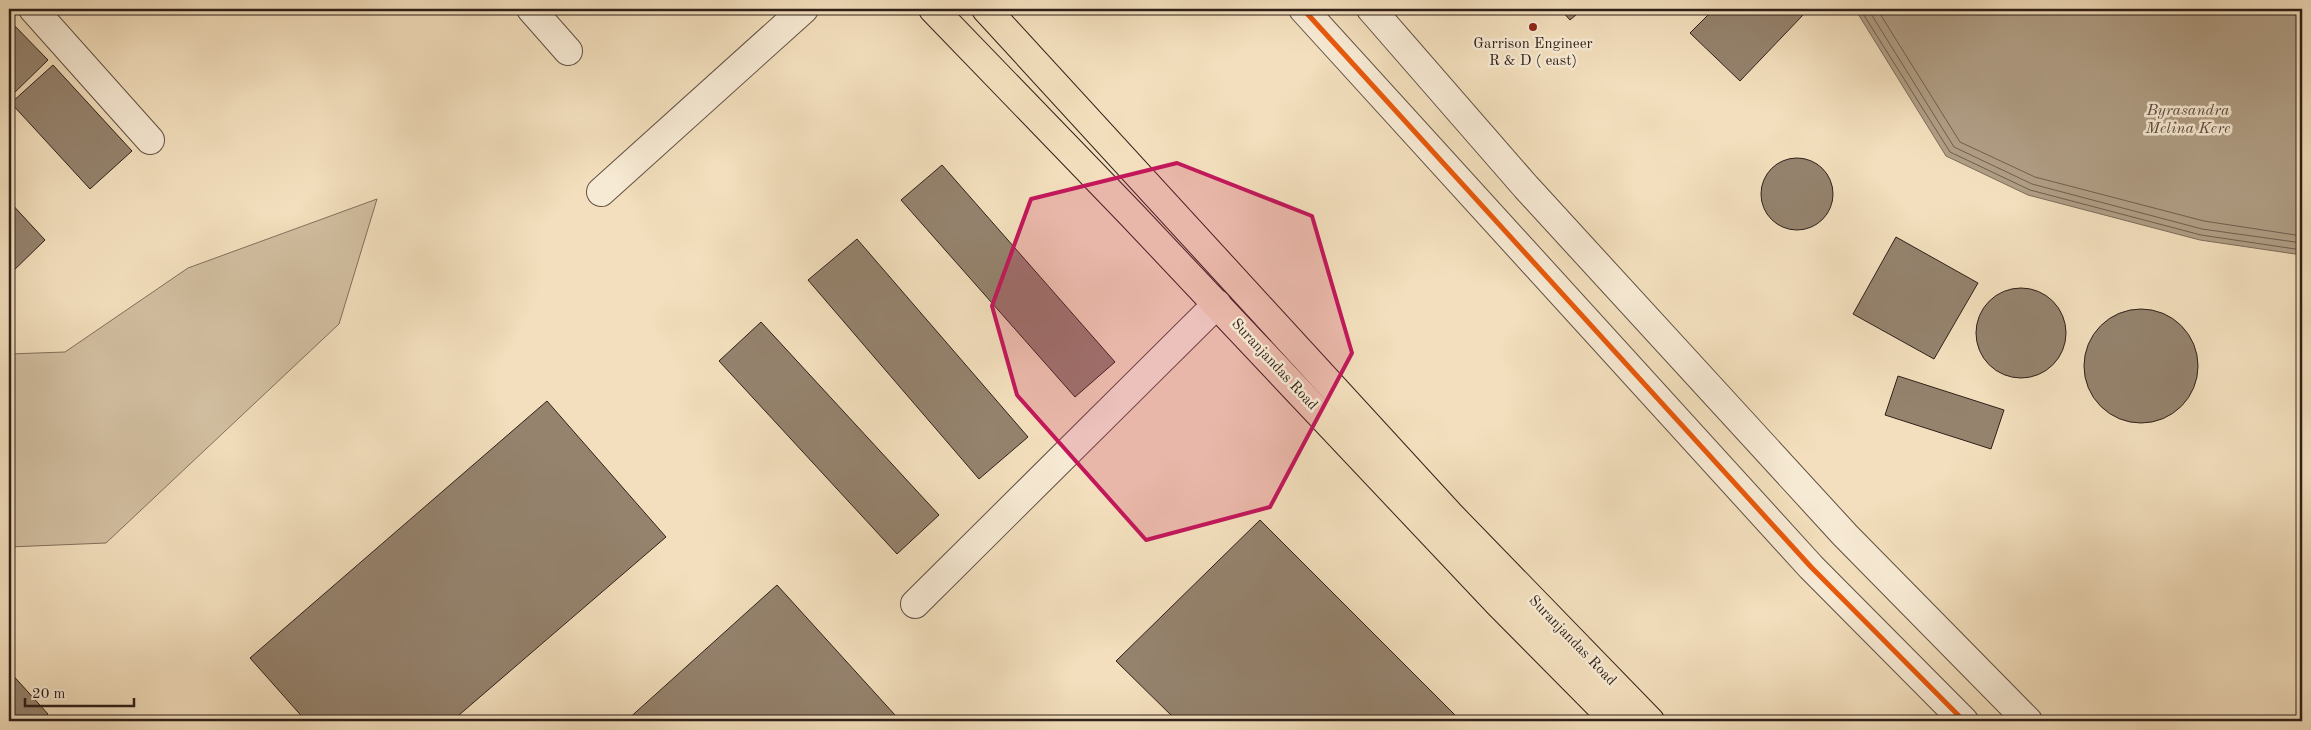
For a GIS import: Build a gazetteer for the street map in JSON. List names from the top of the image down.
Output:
{
  "streets": {
    "main road": ["Suranjandas Road"]
  },
  "water": ["Byrasandra Melina Kere"],
  "places": ["Garrison Engineer R & D ( east)"],
  "scale_bar": "20 m"
}
